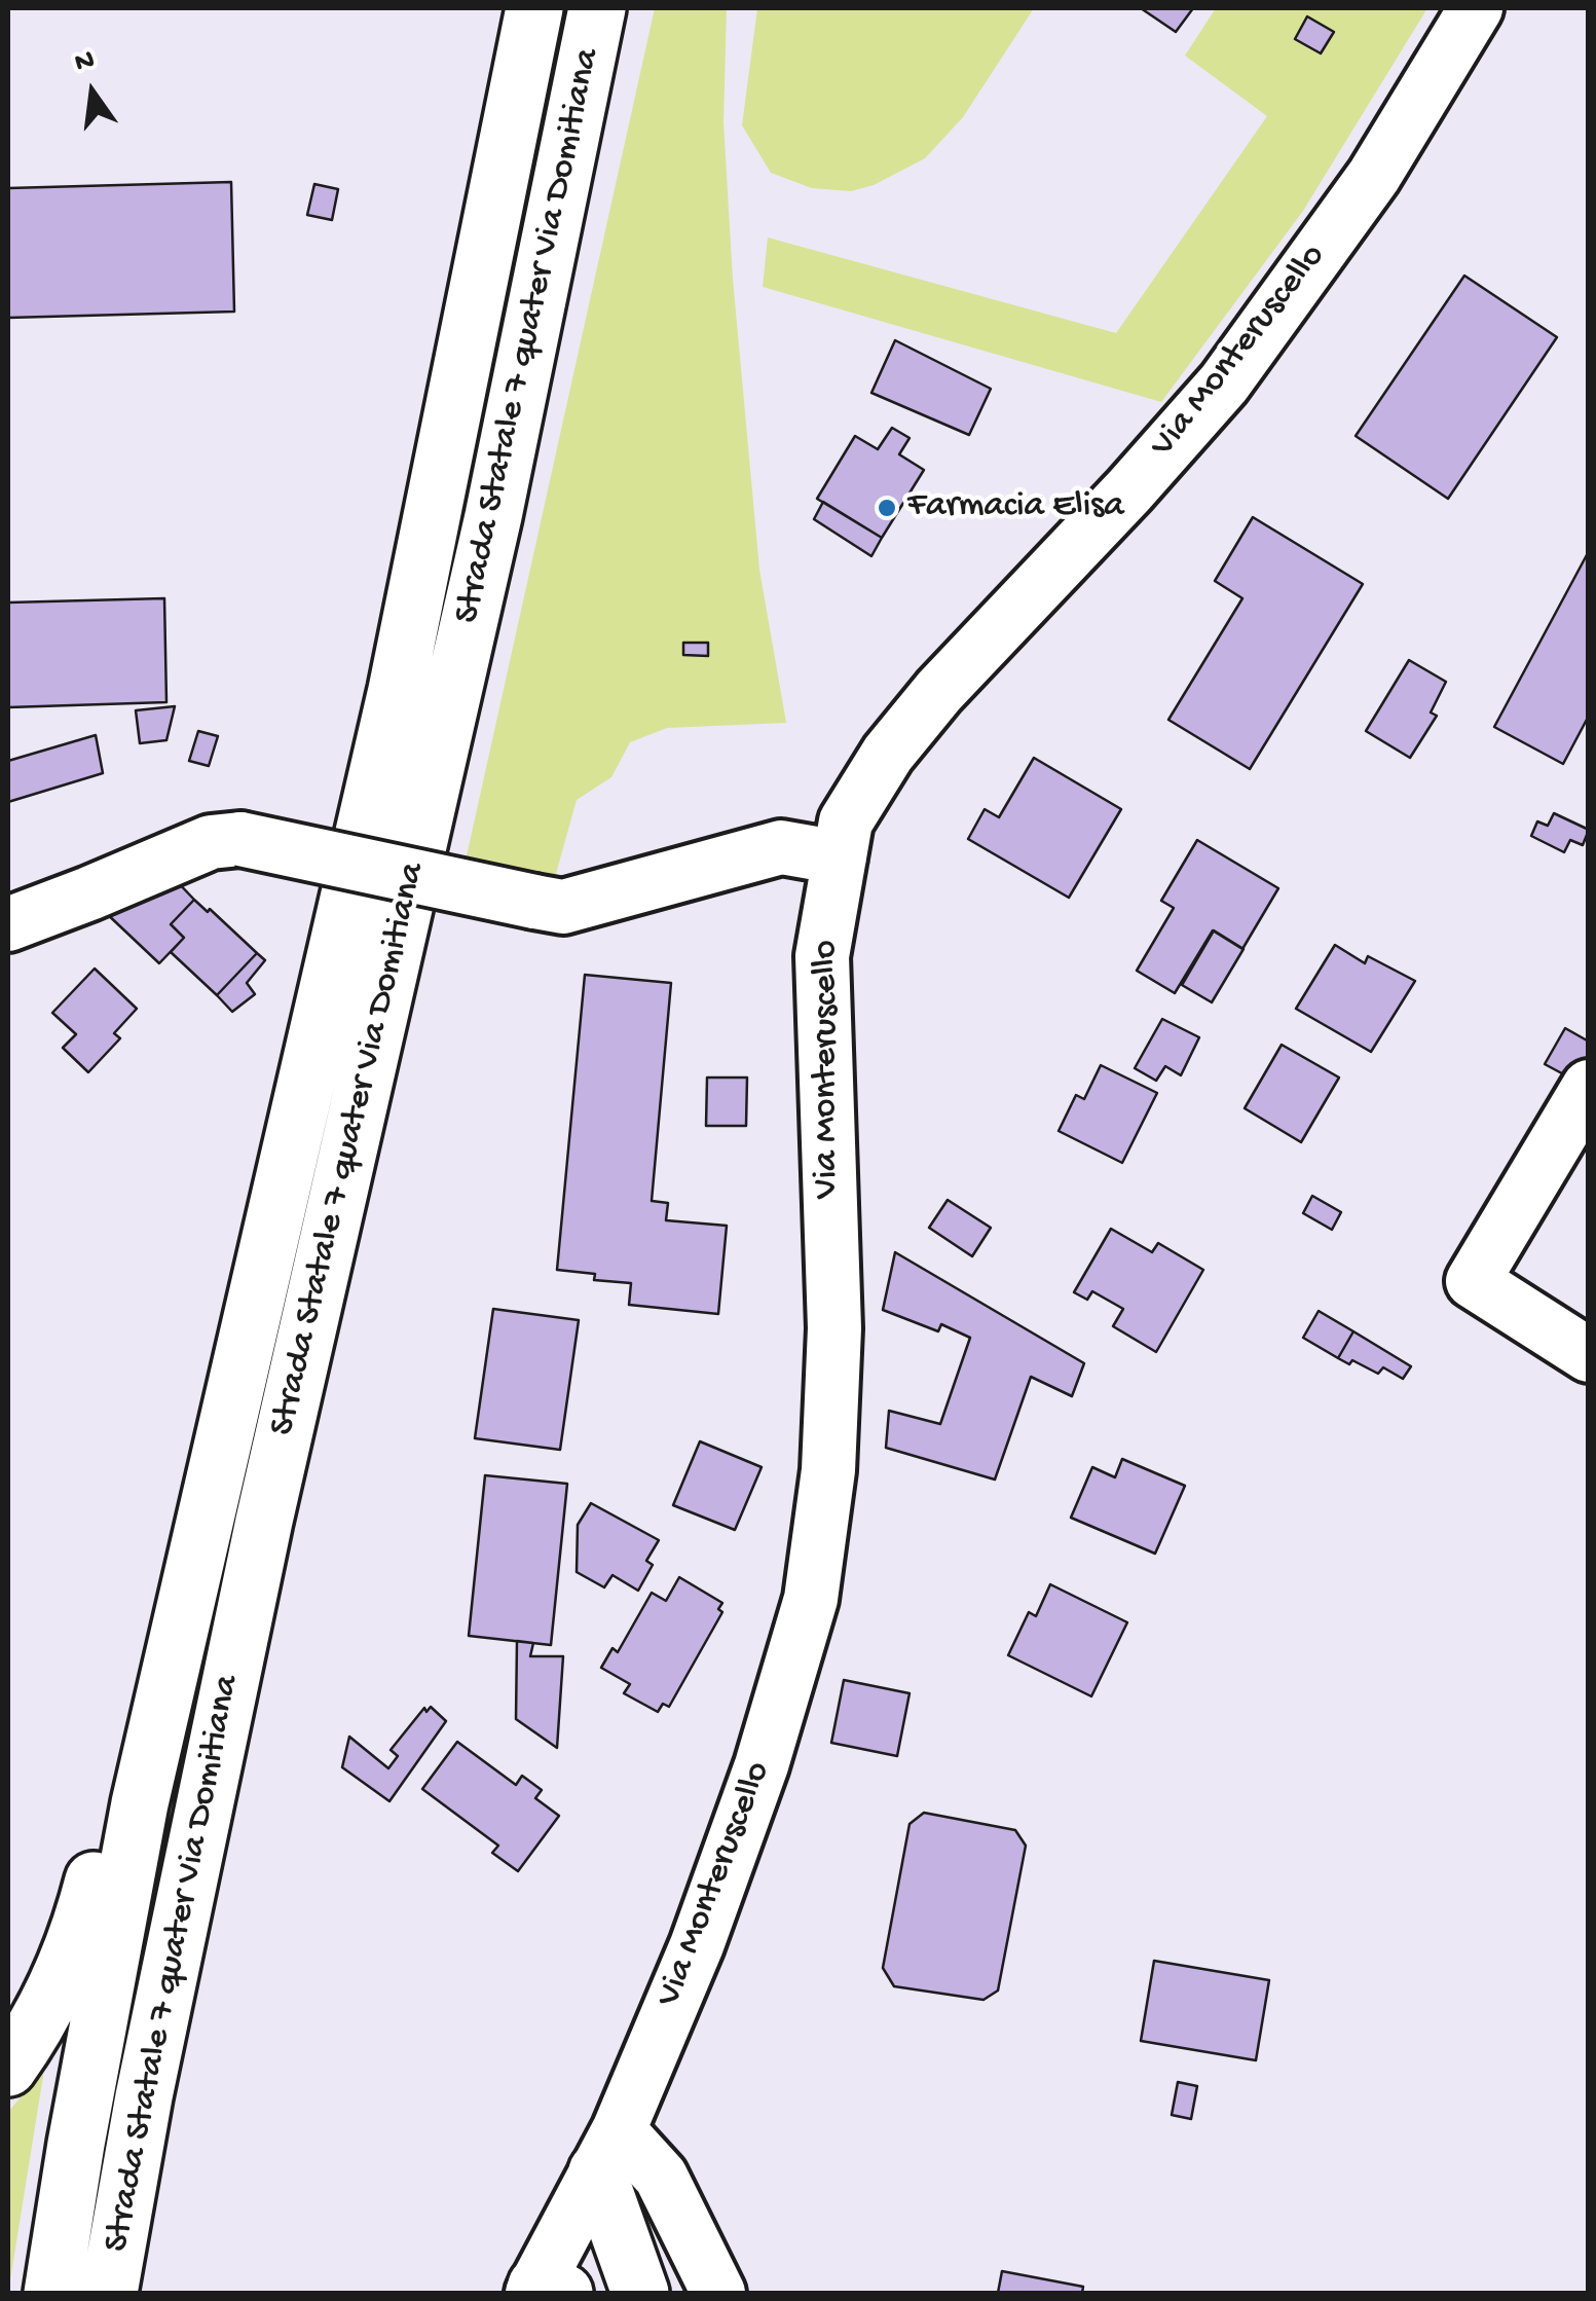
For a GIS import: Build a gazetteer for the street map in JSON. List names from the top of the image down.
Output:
{
  "streets": {
    "highway": ["Strada Statale 7 quater Via Domitiana"],
    "street": ["Via Monteruscello"]
  },
  "places": ["Farmacia Elisa"],
  "north": "top"
}
